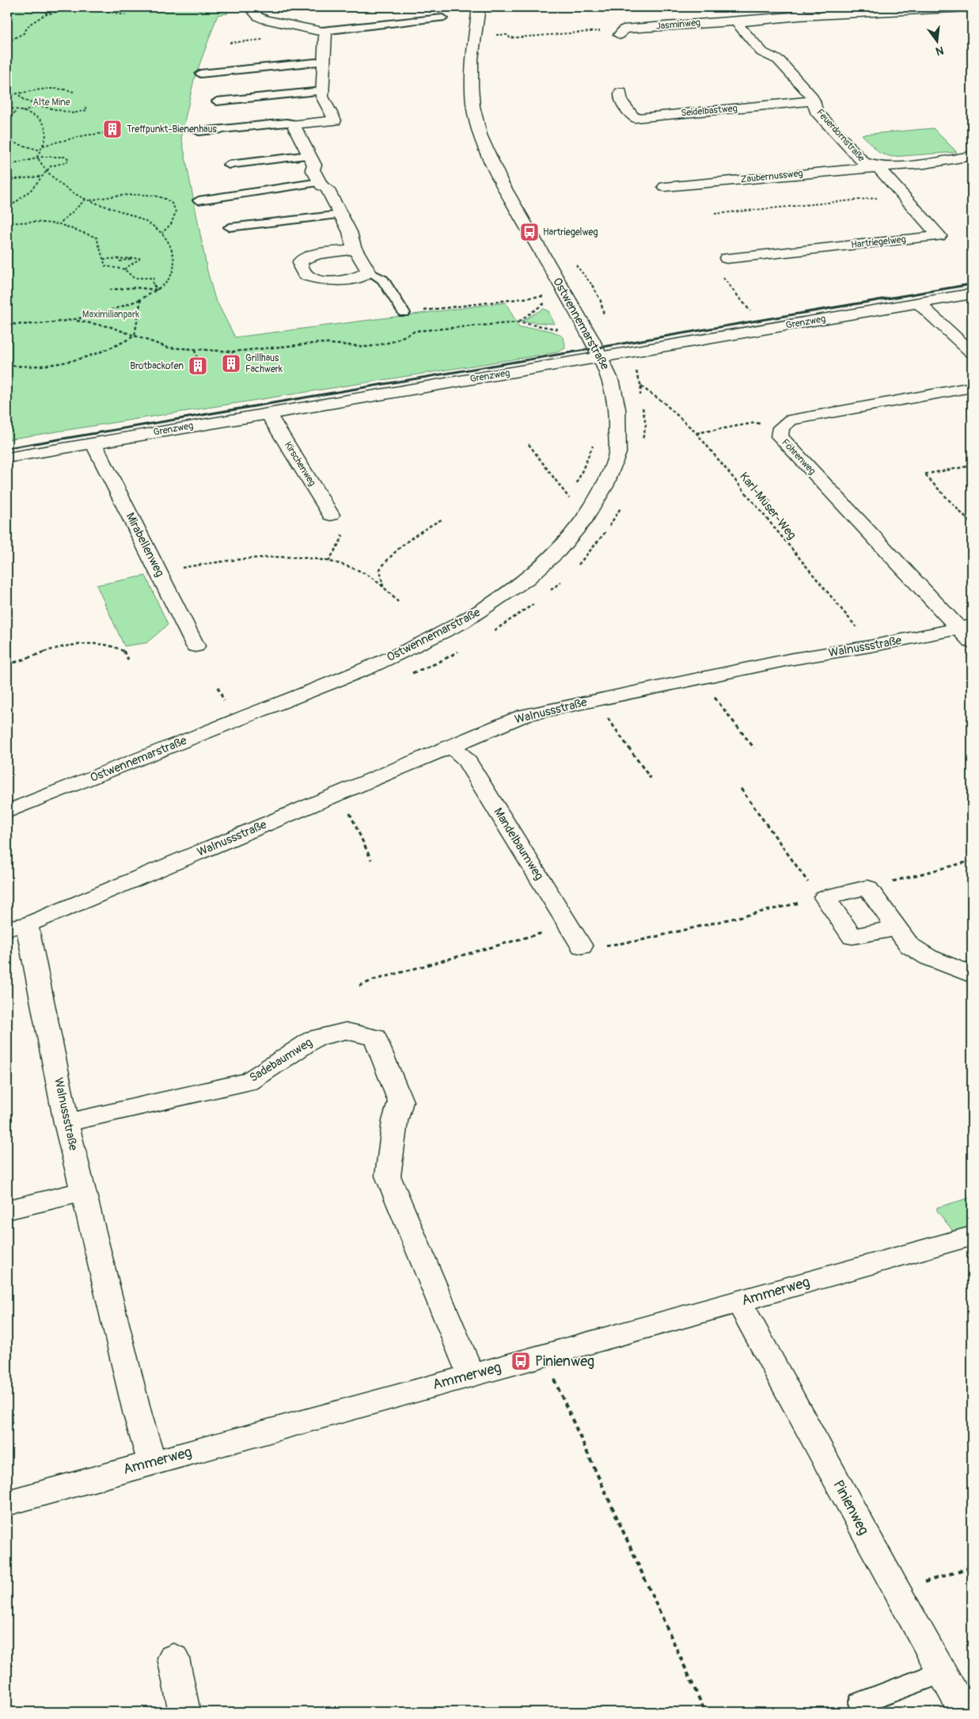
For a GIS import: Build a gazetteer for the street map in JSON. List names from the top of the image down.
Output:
{
  "streets": {
    "street": [
      "Jasminweg",
      "Seidelbastweg",
      "Feuerdornstraße",
      "Zaubernussweg",
      "Hartriegelweg",
      "Grenzweg",
      "Ostwennemarstraße",
      "Föhrenweg",
      "Kirschenweg",
      "Mirabellenweg",
      "Walnussstraße",
      "Mandelbaumweg",
      "Sadebaumweg",
      "Ammerweg",
      "Pinienweg"
    ],
    "path": ["Karl-Müser-Weg"]
  },
  "crossings": [
    ["Jasminweg", "Feuerdornstraße"],
    ["Seidelbastweg", "Feuerdornstraße"],
    ["Feuerdornstraße", "Zaubernussweg"],
    ["Feuerdornstraße", "Hartriegelweg"],
    ["Zaubernussweg", "Hartriegelweg"],
    ["Grenzweg", "Ostwennemarstraße"],
    ["Grenzweg", "Kirschenweg"],
    ["Grenzweg", "Mirabellenweg"],
    ["Föhrenweg", "Walnussstraße"],
    ["Karl-Müser-Weg", "Walnussstraße"],
    ["Walnussstraße", "Mandelbaumweg"],
    ["Walnussstraße", "Sadebaumweg"],
    ["Walnussstraße", "Ammerweg"],
    ["Sadebaumweg", "Ammerweg"],
    ["Ammerweg", "Pinienweg"]
  ],
  "parks": ["Alte Mine", "Maximilianpark"],
  "places": {
    "building": ["Treffpunkt-Bienenhaus", "Grillhaus Fachwerk", "Brotbackofen"],
    "bus stop": ["Hartriegelweg", "Pinienweg"]
  },
  "north": "bottom"
}
